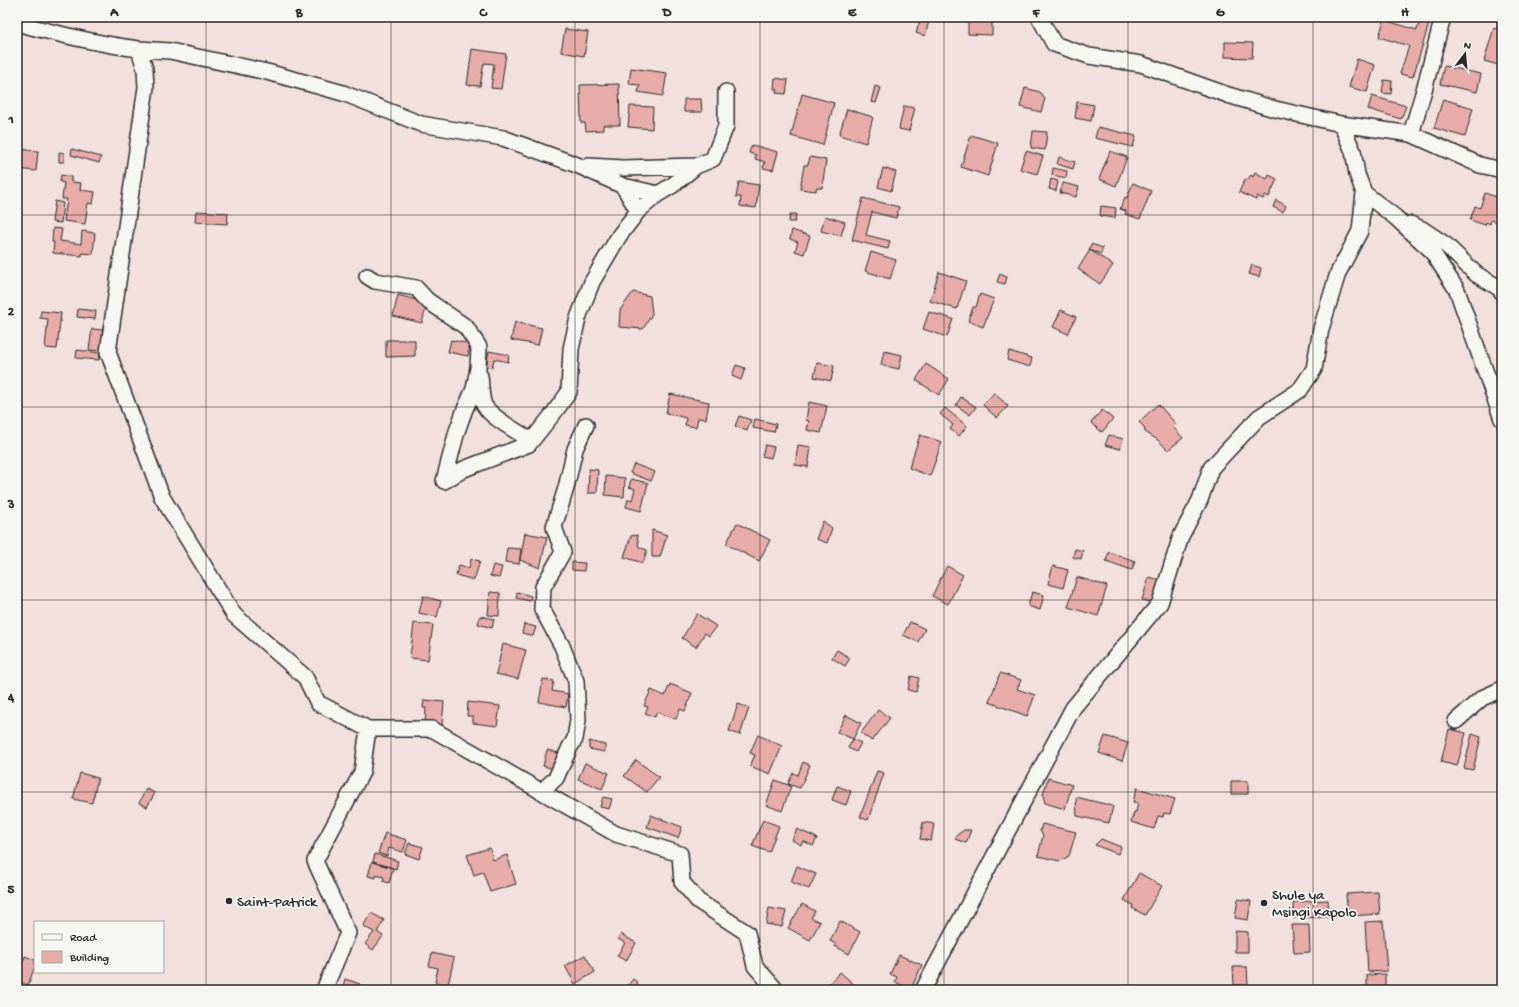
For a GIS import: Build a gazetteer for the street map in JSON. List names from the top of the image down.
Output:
{
  "places": ["Saint-Patrick", "Shule ya Msingi Kapolo"],
  "legend": ["Road", "Building"],
  "north": "top",
  "grid": {
    "columns": [
      "A",
      "B",
      "C",
      "D",
      "E",
      "F",
      "G",
      "H"
    ],
    "rows": [
      "1",
      "2",
      "3",
      "4",
      "5"
    ]
  }
}
